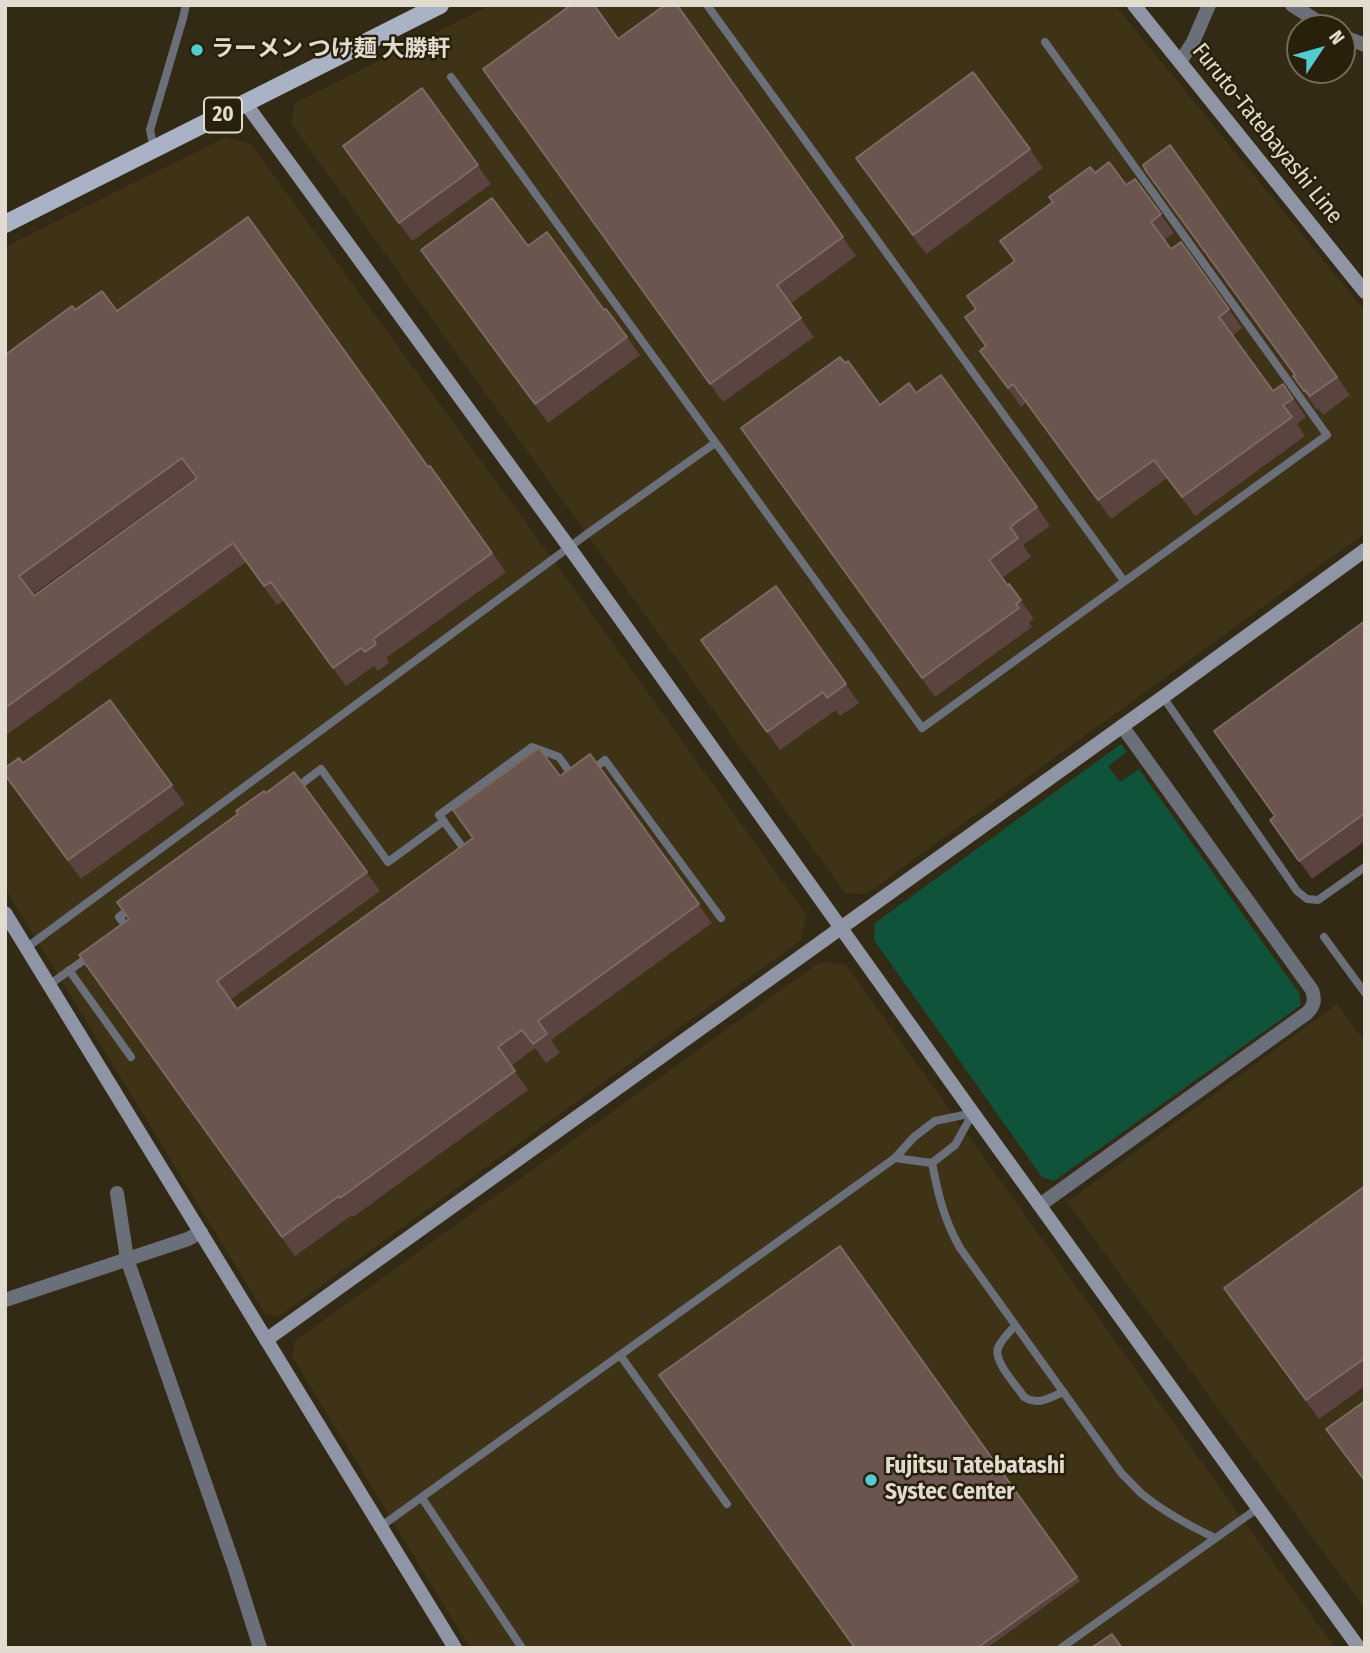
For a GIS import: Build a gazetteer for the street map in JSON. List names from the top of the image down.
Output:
{
  "streets": {
    "main road": ["20"],
    "street": ["Furuto-Tatebayashi Line"]
  },
  "places": ["ラーメン つけ麺 大勝軒", "Fujitsu Tatebatashi Systec Center"],
  "north": "top right"
}
